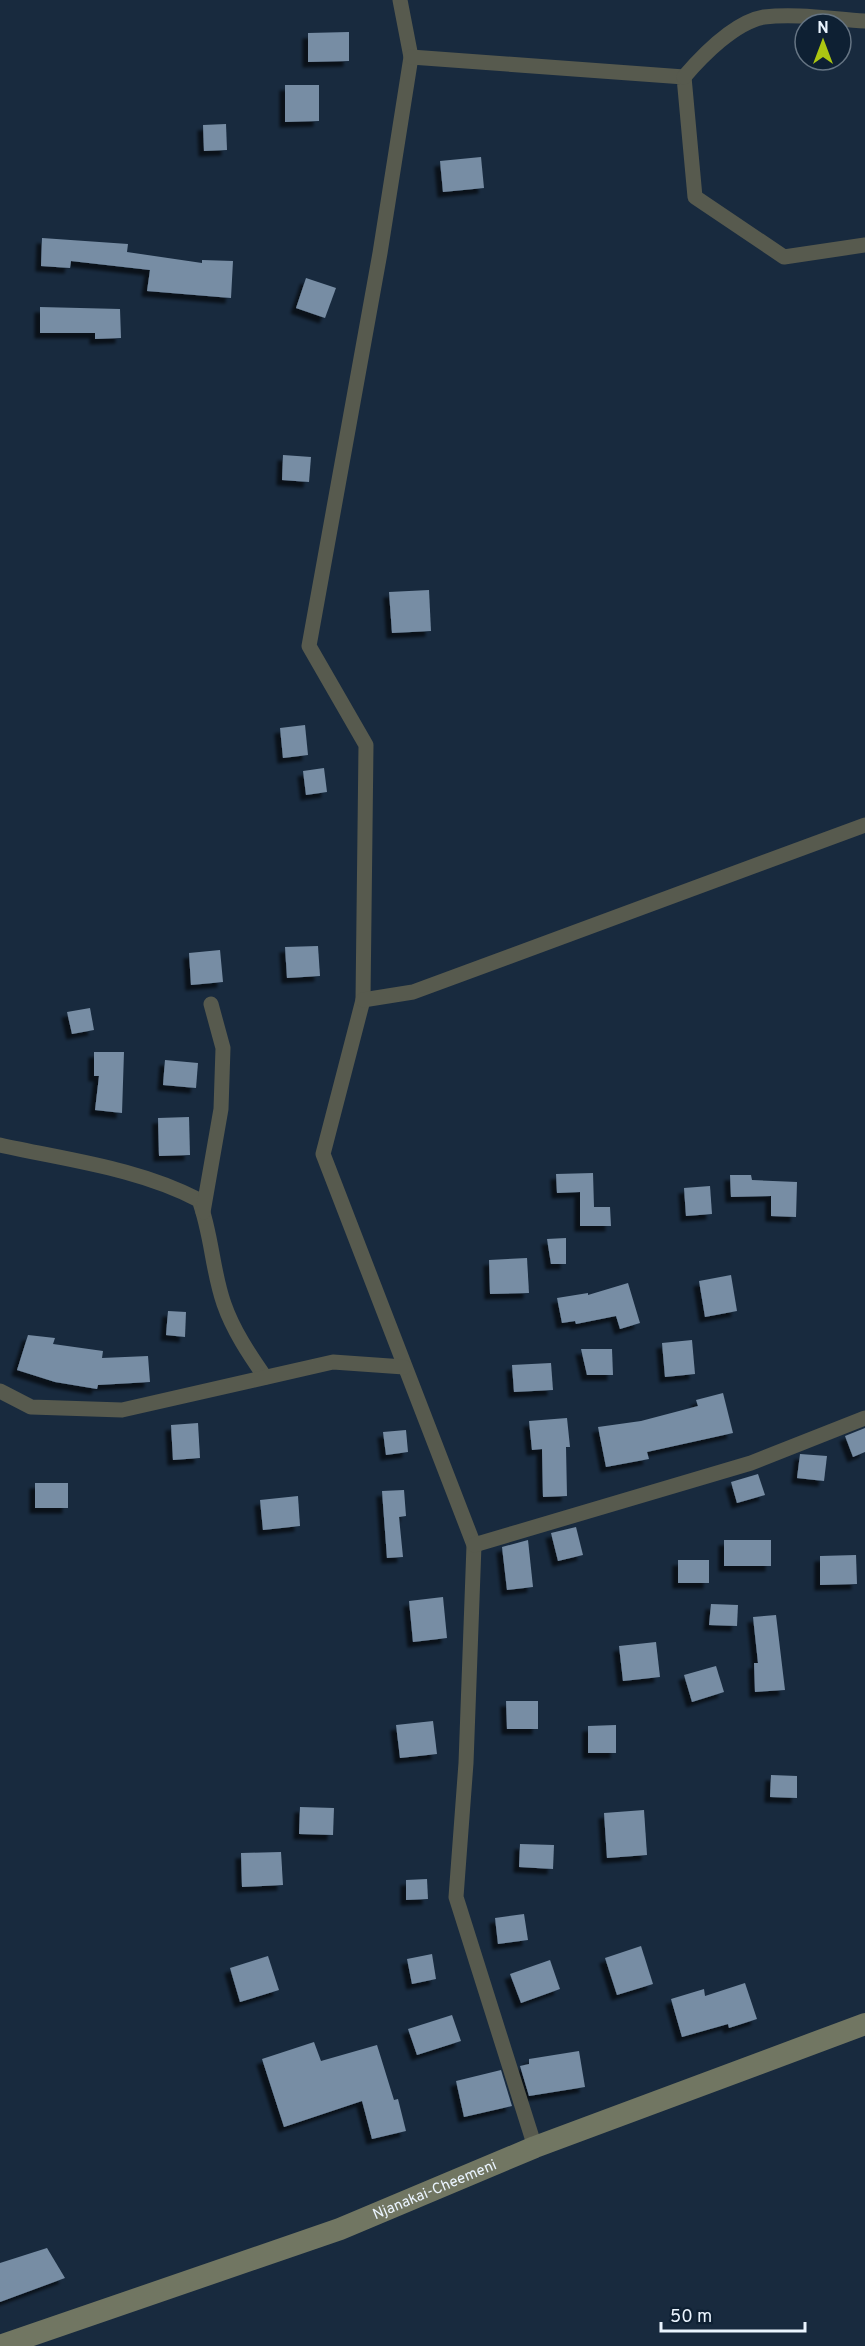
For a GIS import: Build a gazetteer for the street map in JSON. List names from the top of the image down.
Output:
{
  "streets": {
    "main road": ["Njanakai-Cheemeni"]
  },
  "scale_bar": "50 m",
  "north": "top"
}
